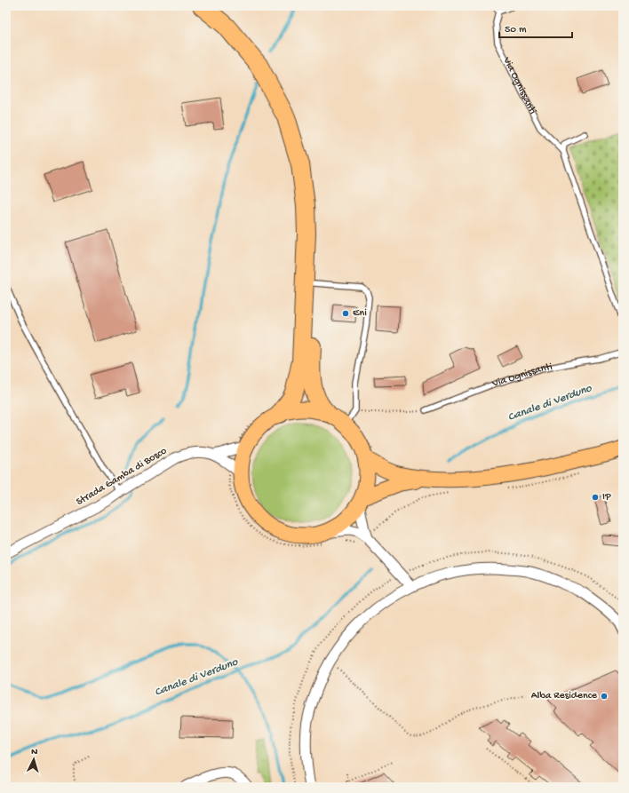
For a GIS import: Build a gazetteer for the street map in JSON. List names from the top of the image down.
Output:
{
  "streets": {
    "street": ["Strada Gamba di Bosco"],
    "lane": ["Via Ognissanti"]
  },
  "water": ["Canale di Verduno"],
  "places": ["Eni", "IP", "Alba Residence"],
  "scale_bar": "50 m",
  "north": "top"
}
